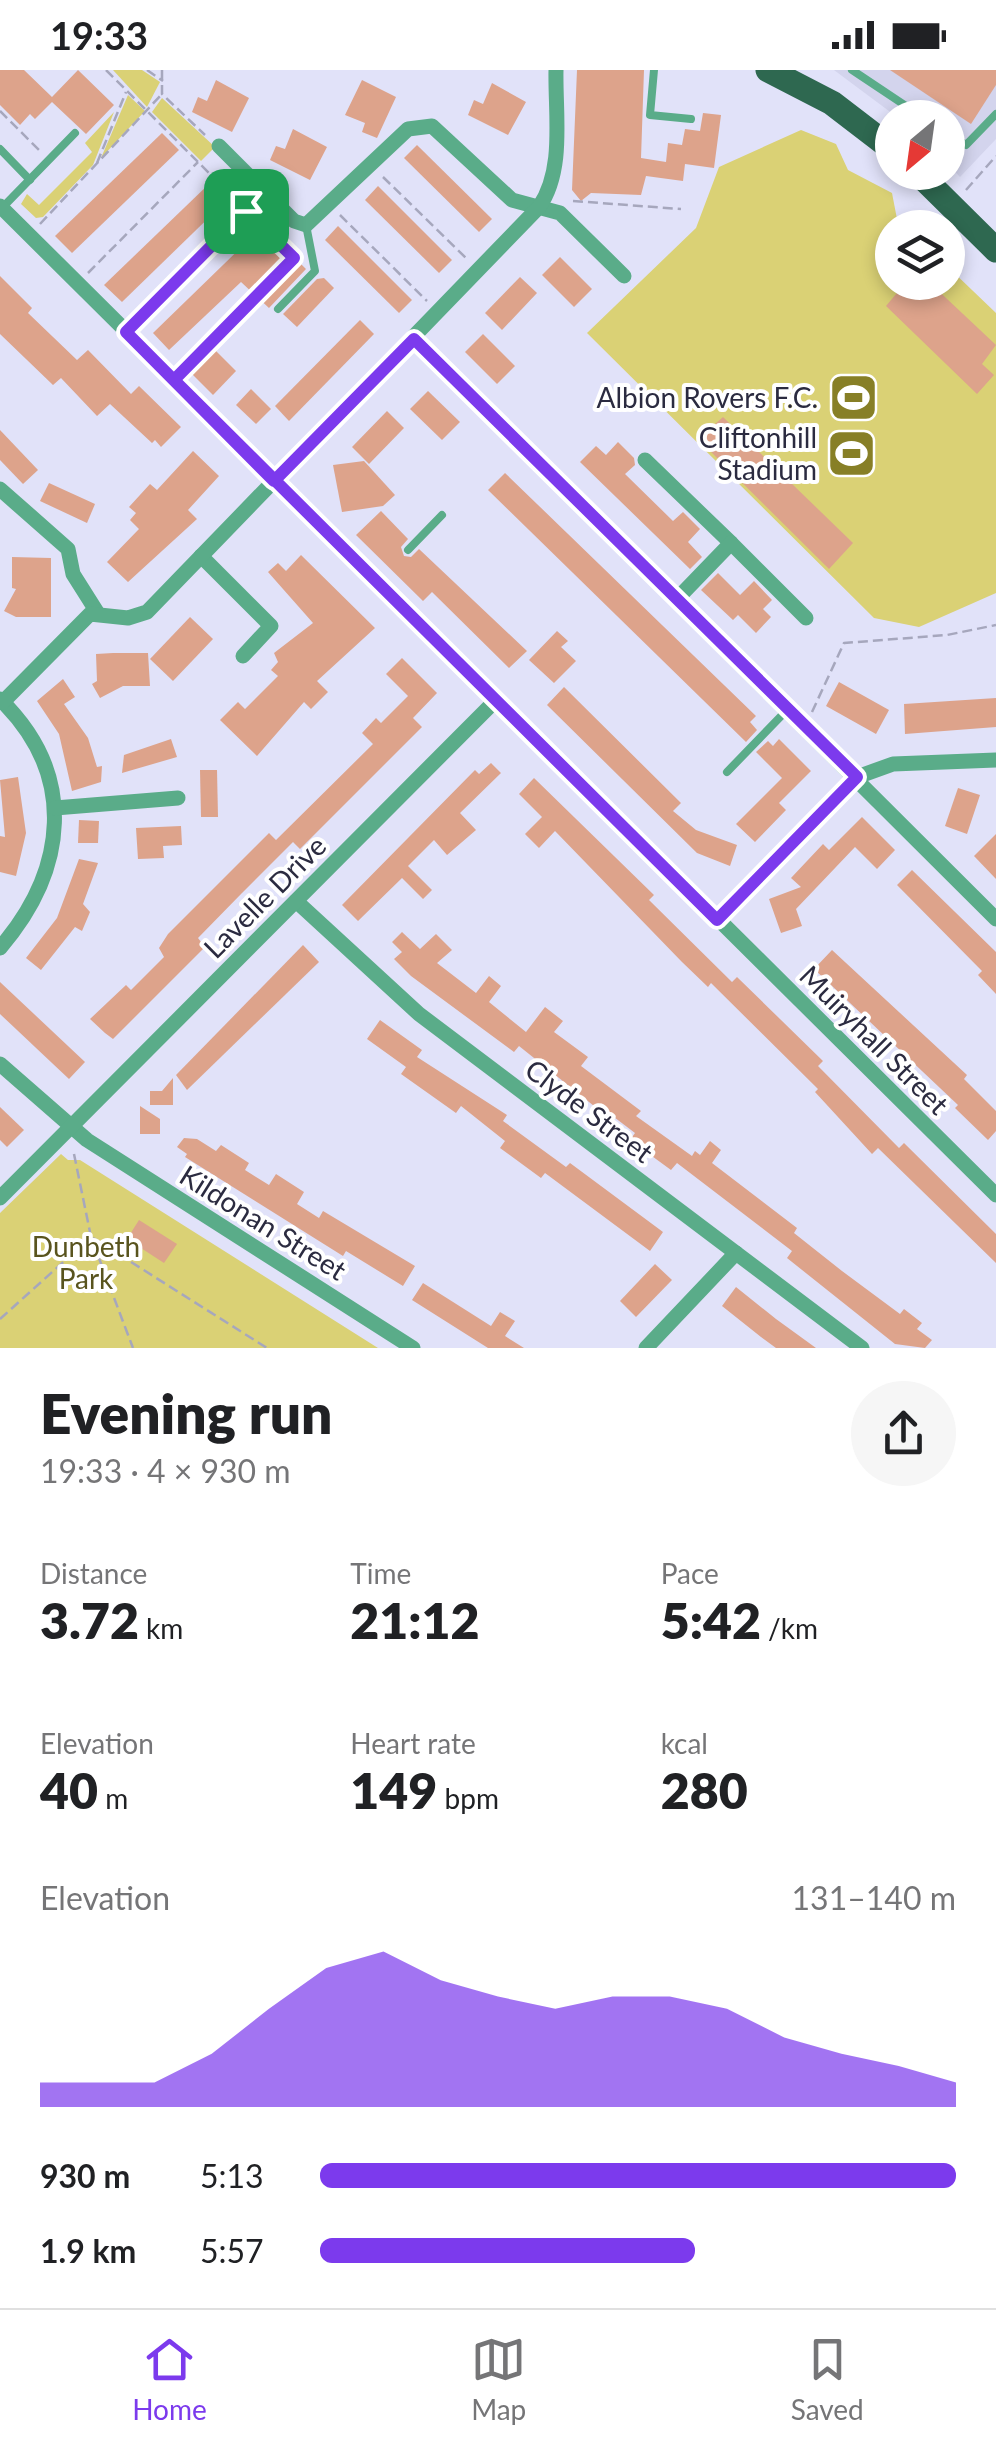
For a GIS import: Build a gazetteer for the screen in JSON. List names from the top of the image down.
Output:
{
  "streets": {
    "street": [
      "Lavelle Drive",
      "Muiryhall Street",
      "Clyde Street",
      "Kildonan Street"
    ]
  },
  "crossings": [
    ["Lavelle Drive", "Muiryhall Street"],
    ["Lavelle Drive", "Clyde Street"],
    ["Lavelle Drive", "Kildonan Street"]
  ],
  "parks": ["Dunbeth Park"],
  "places": {
    "sports": ["Albion Rovers F.C.", "Cliftonhill Stadium"]
  },
  "north": "bottom left",
  "page": {
    "status": "19:33",
    "heading": ["Evening run", "19:33 · 4 × 930 m"],
    "stats": [
      ["Distance", "3.72 km"],
      ["Time", "21:12"],
      ["Pace", "5:42 /km"],
      ["Elevation", "40 m"],
      ["Heart rate", "149 bpm"],
      ["kcal", "280"]
    ],
    "chart": ["Elevation", "131–140 m"],
    "list": [
      {
        "name": "930 m",
        "note": "5:13"
      },
      {
        "name": "1.9 km",
        "note": "5:57"
      }
    ],
    "tabs": ["Home", "Map", "Saved"]
  }
}
